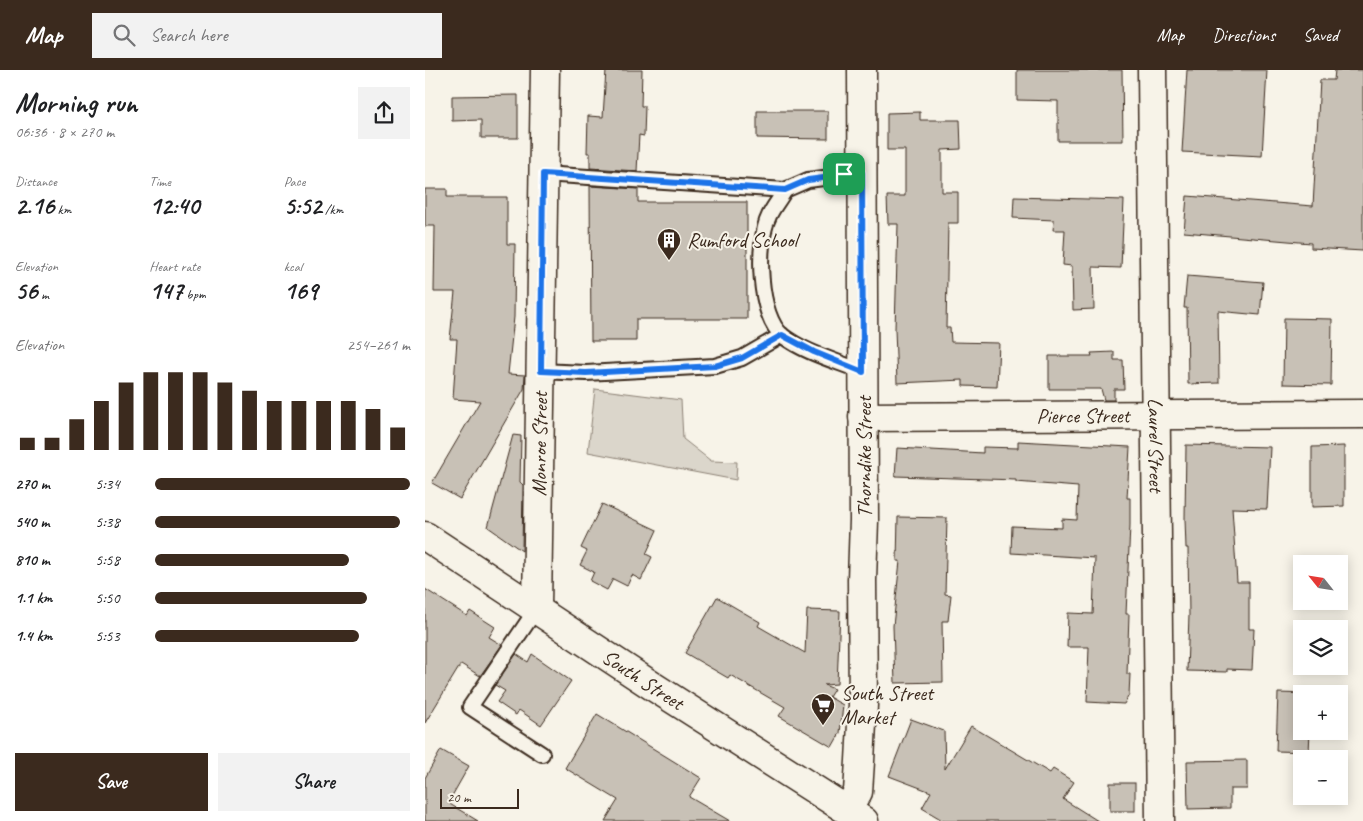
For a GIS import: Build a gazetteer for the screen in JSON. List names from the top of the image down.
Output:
{
  "streets": {
    "street": [
      "Pierce Street",
      "Monroe Street",
      "Laurel Street",
      "Thorndike Street",
      "South Street"
    ]
  },
  "crossings": [
    ["Pierce Street", "Laurel Street"],
    ["Pierce Street", "Thorndike Street"],
    ["Monroe Street", "South Street"],
    ["Thorndike Street", "South Street"]
  ],
  "places": {
    "building": ["Rumford School"],
    "supermarket": ["South Street Market"]
  },
  "scale_bar": "20 m",
  "north": "top left",
  "page": {
    "header": "Map",
    "search": "Search here",
    "nav": ["Map", "Directions", "Saved"],
    "heading": ["Morning run", "06:36 · 8 × 270 m"],
    "stats": [
      ["Distance", "2.16 km"],
      ["Time", "12:40"],
      ["Pace", "5:52 /km"],
      ["Elevation", "56 m"],
      ["Heart rate", "147 bpm"],
      ["kcal", "169"]
    ],
    "chart": ["Elevation", "254–261 m"],
    "list": [
      {
        "name": "270 m",
        "note": "5:34"
      },
      {
        "name": "540 m",
        "note": "5:38"
      },
      {
        "name": "810 m",
        "note": "5:58"
      },
      {
        "name": "1.1 km",
        "note": "5:50"
      },
      {
        "name": "1.4 km",
        "note": "5:53"
      }
    ],
    "map_buttons": ["+", "−"],
    "buttons": ["Save", "Share"],
    "scale": "20 m"
  }
}
